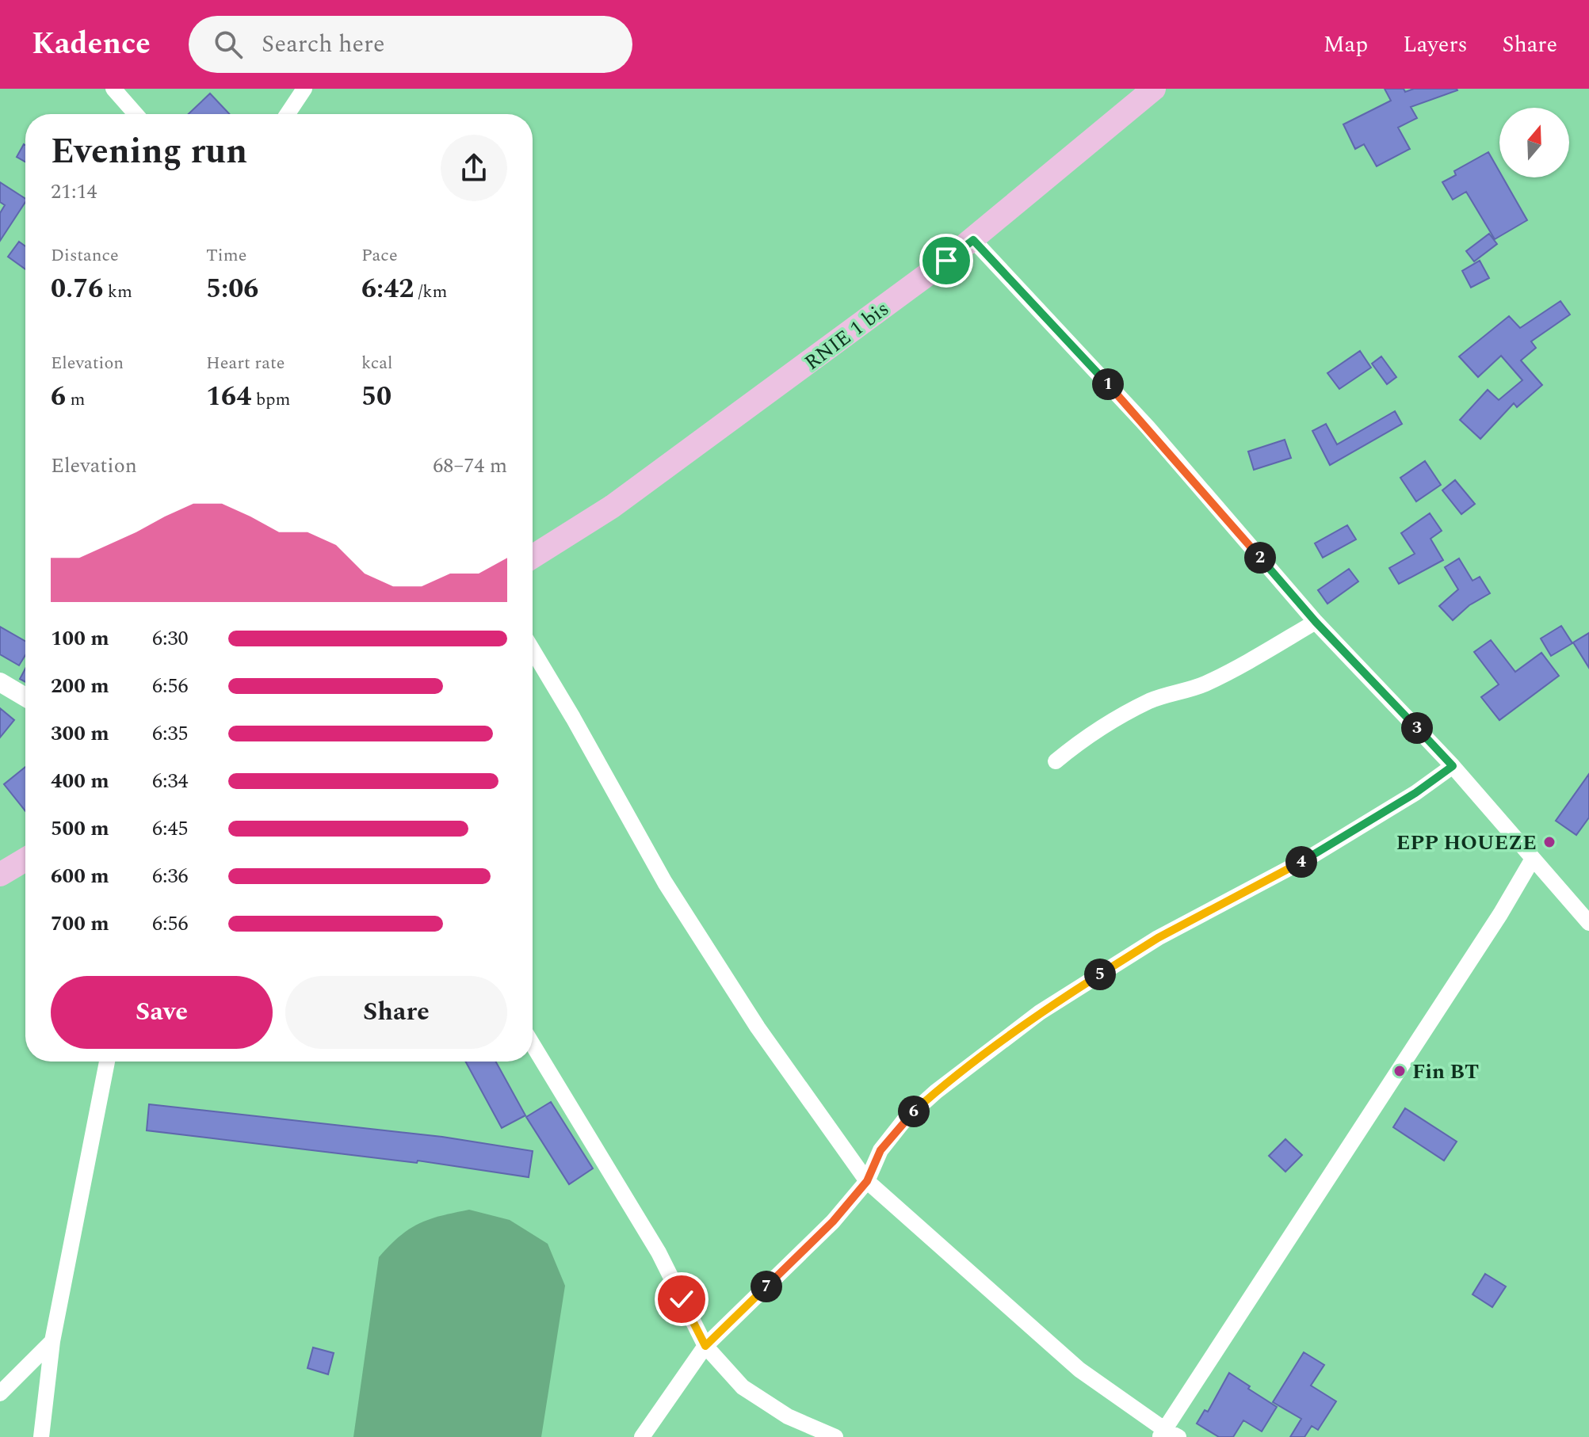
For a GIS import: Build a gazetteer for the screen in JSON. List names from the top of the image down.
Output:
{
  "streets": {
    "main road": ["RNIE 1 bis"]
  },
  "places": ["EPP HOUEZE", "Fin BT"],
  "north": "top",
  "page": {
    "header": "Kadence",
    "search": "Search here",
    "nav": ["Map", "Layers", "Share"],
    "heading": ["Evening run", "21:14"],
    "stats": [
      ["Distance", "0.76 km"],
      ["Time", "5:06"],
      ["Pace", "6:42 /km"],
      ["Elevation", "6 m"],
      ["Heart rate", "164 bpm"],
      ["kcal", "50"]
    ],
    "pins": [
      "1",
      "2",
      "3",
      "4",
      "5",
      "6",
      "7"
    ],
    "chart": ["Elevation", "68–74 m"],
    "list": [
      {
        "name": "100 m",
        "note": "6:30"
      },
      {
        "name": "200 m",
        "note": "6:56"
      },
      {
        "name": "300 m",
        "note": "6:35"
      },
      {
        "name": "400 m",
        "note": "6:34"
      },
      {
        "name": "500 m",
        "note": "6:45"
      },
      {
        "name": "600 m",
        "note": "6:36"
      },
      {
        "name": "700 m",
        "note": "6:56"
      }
    ],
    "buttons": ["Save", "Share"]
  }
}
